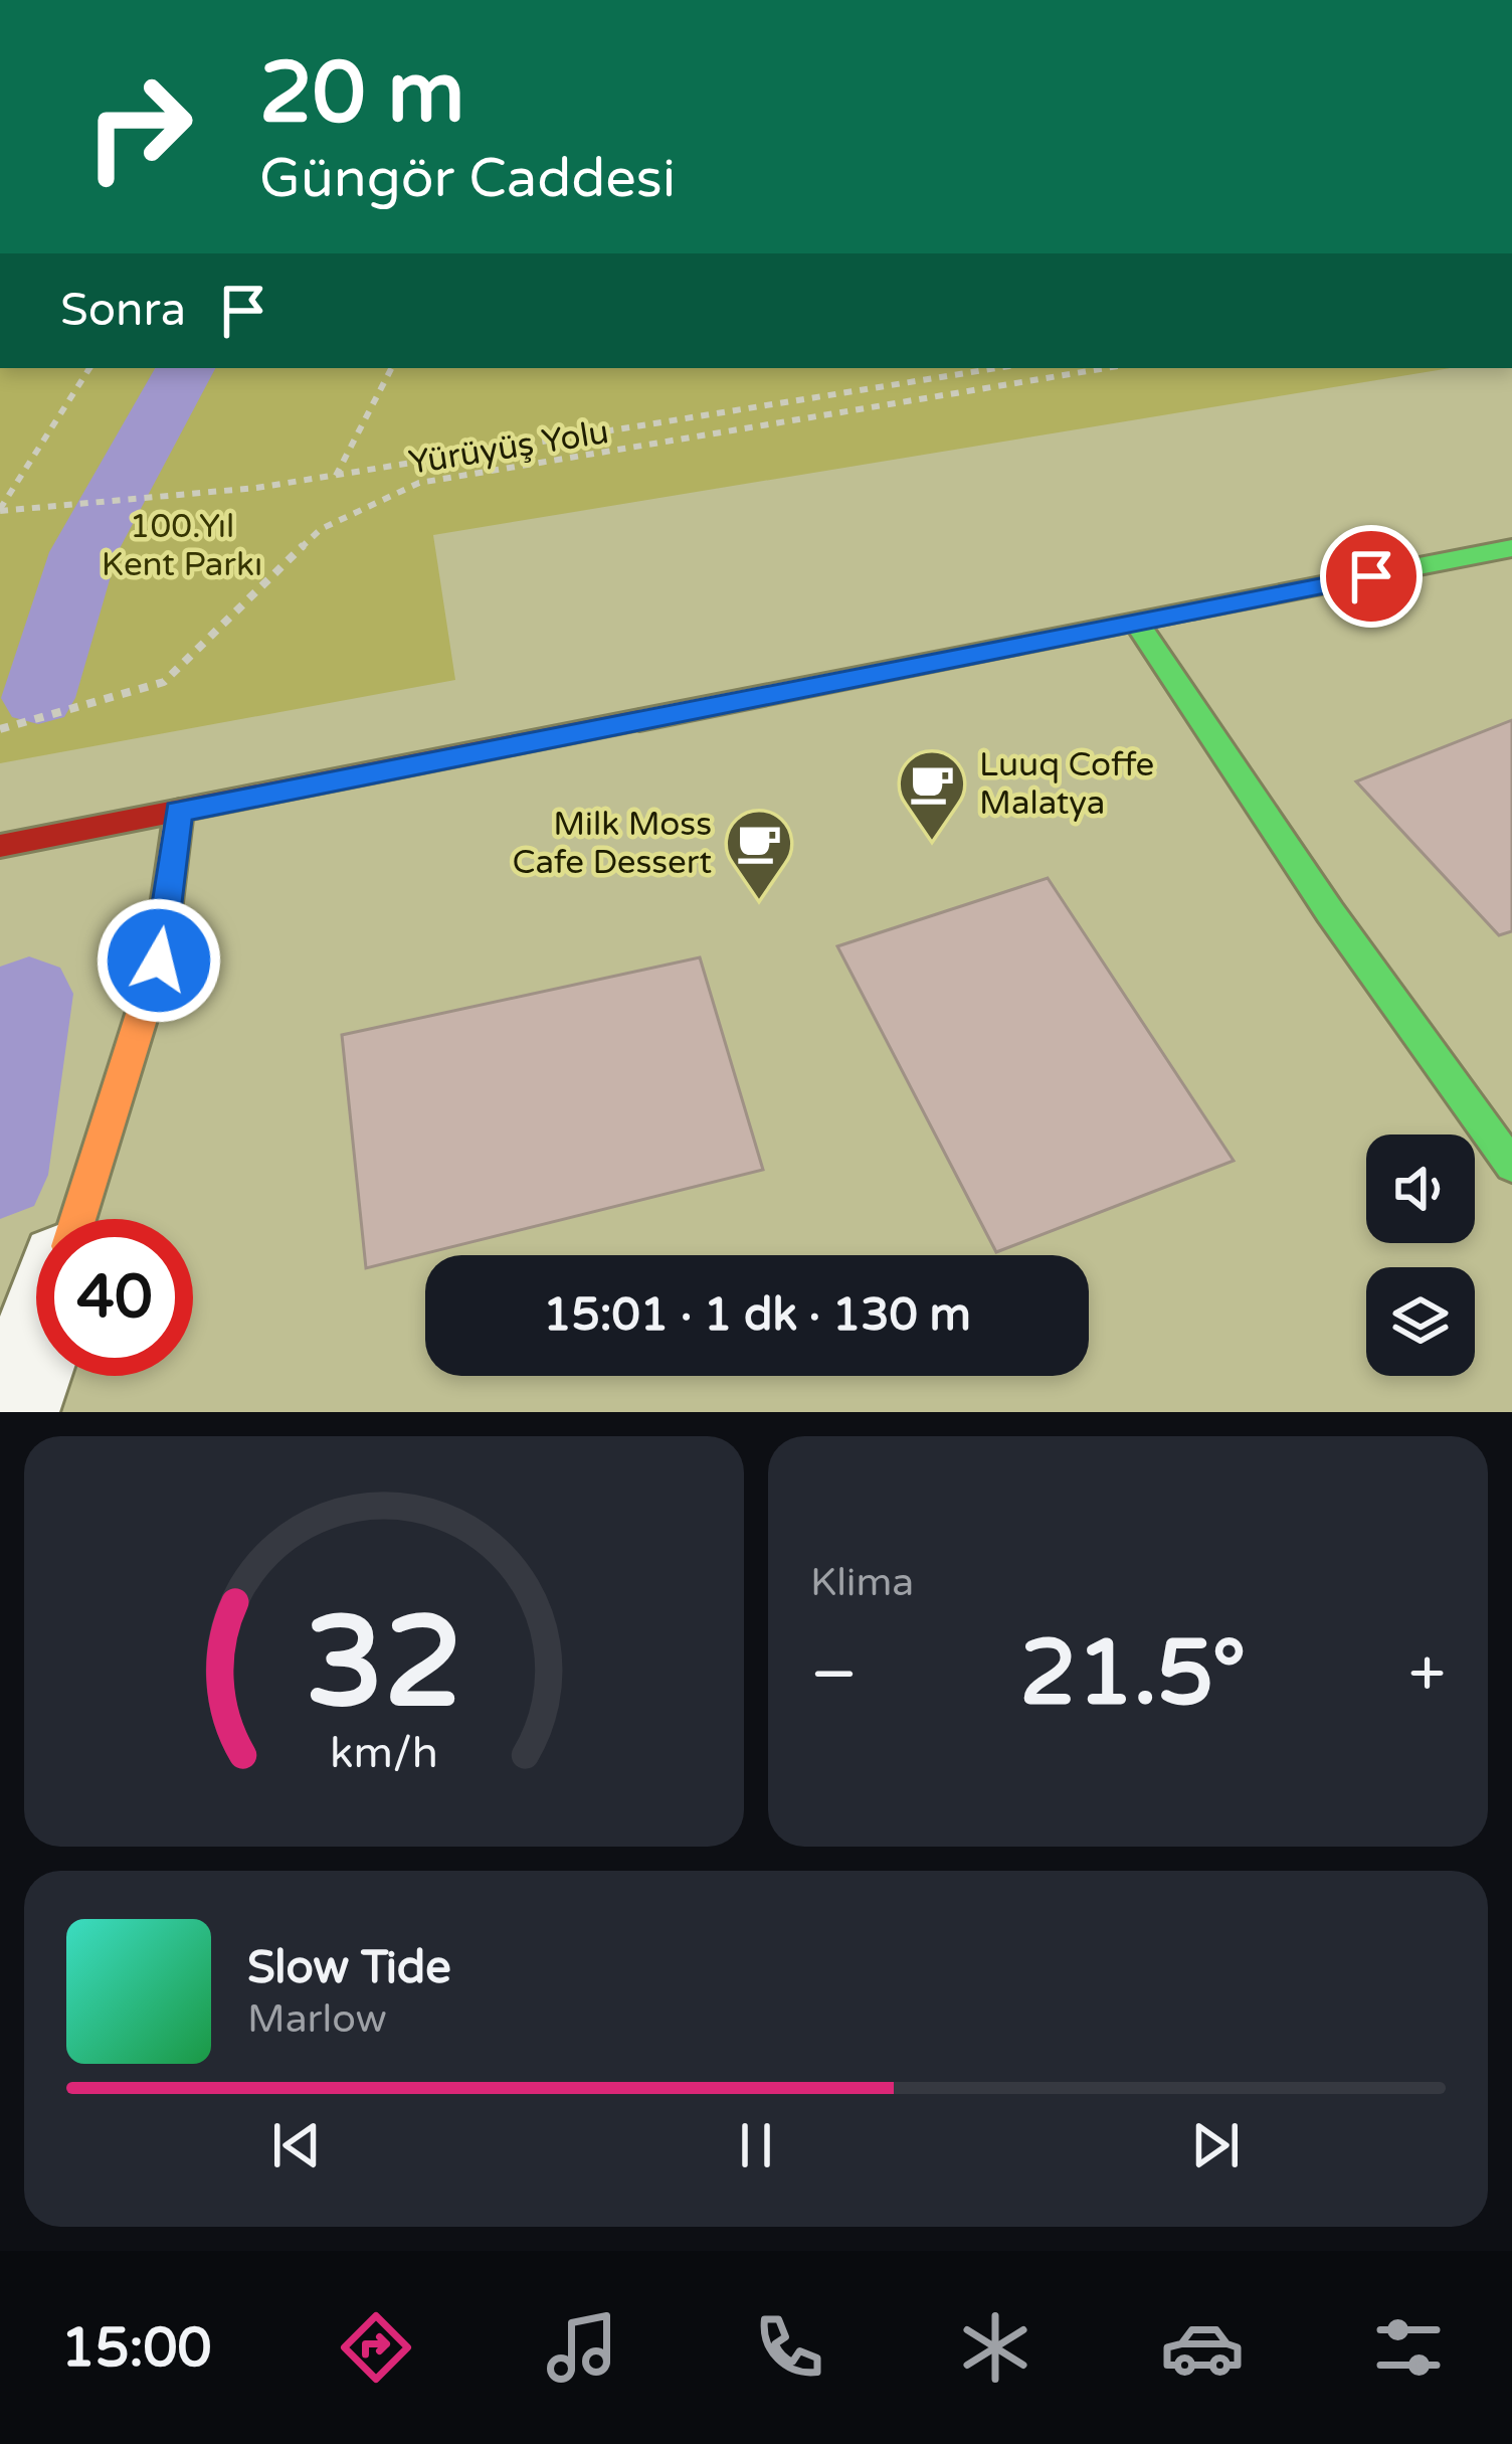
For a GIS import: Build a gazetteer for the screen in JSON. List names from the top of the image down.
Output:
{
  "streets": {
    "path": ["Yürüyüş Yolu"]
  },
  "parks": ["100.Yıl Kent Parkı"],
  "places": {
    "cafe": ["Luuq Coffe Malatya", "Milk Moss Cafe Dessert"]
  },
  "page": {
    "turn": ["20 m", "Güngör Caddesi"],
    "then": "Sonra",
    "limit": "40",
    "trip": "15:01 · 1 dk · 130 m",
    "tile": "Klima",
    "heat": ["−", "21.5°", "+"],
    "song": ["Slow Tide", "Marlow"],
    "tabs": "15:00",
    "gauge": ["32", "km/h"]
  }
}
